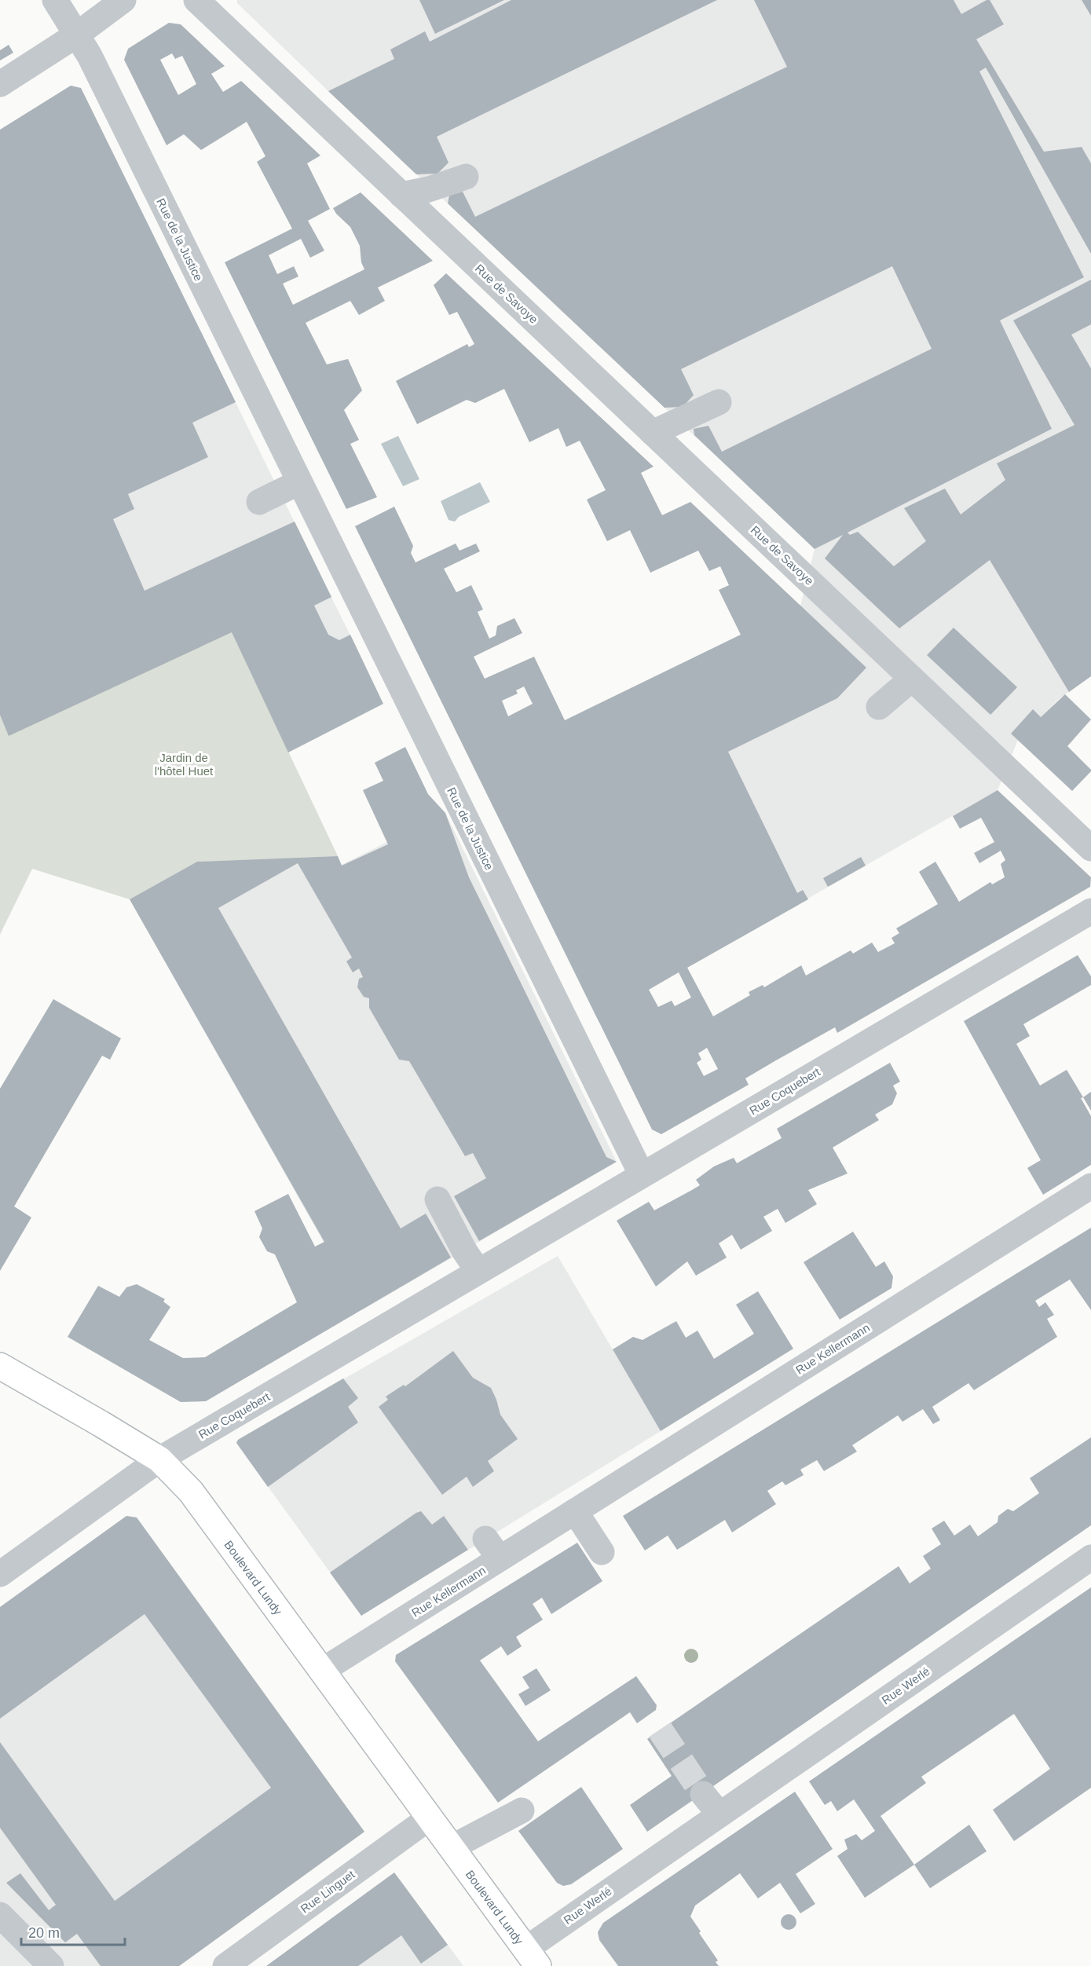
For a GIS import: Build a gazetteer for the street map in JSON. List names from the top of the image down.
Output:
{
  "streets": {
    "main road": ["Boulevard Lundy"],
    "street": [
      "Rue de la Justice",
      "Rue de Savoye",
      "Rue Coquebert",
      "Rue Kellermann",
      "Rue Werlé",
      "Rue Linguet"
    ]
  },
  "crossings": [
    ["Rue de la Justice", "Rue Coquebert"],
    ["Rue Coquebert", "Boulevard Lundy"],
    ["Rue Kellermann", "Boulevard Lundy"],
    ["Boulevard Lundy", "Rue Werlé"],
    ["Boulevard Lundy", "Rue Linguet"]
  ],
  "parks": ["Jardin de l'hôtel Huet"],
  "scale_bar": "20 m"
}
